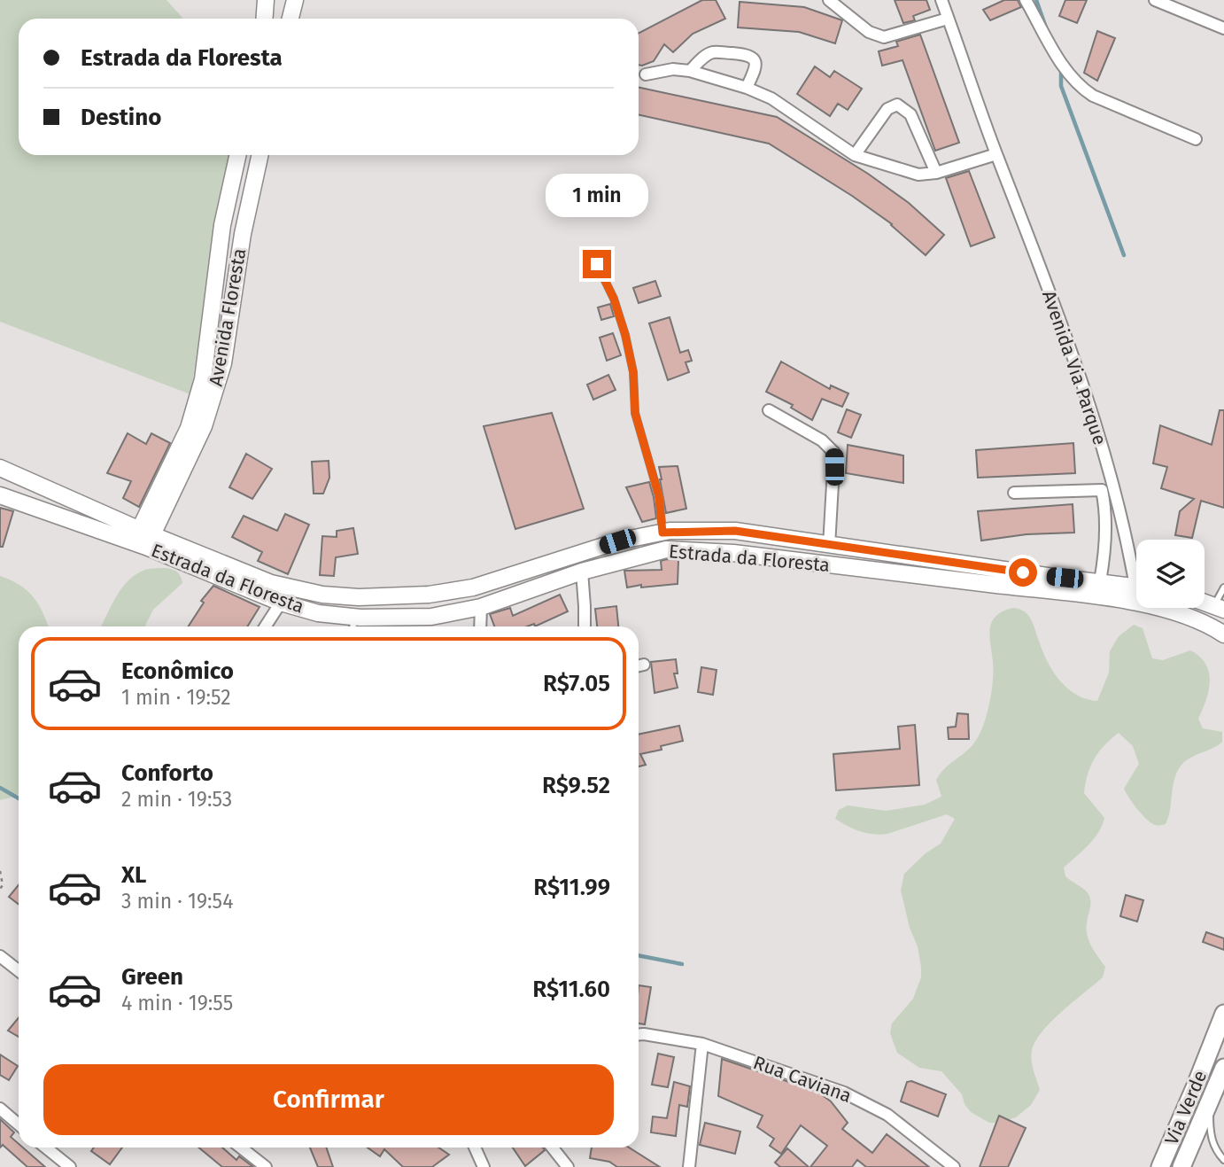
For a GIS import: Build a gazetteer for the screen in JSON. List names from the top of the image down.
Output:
{
  "streets": {
    "main road": ["Avenida Floresta", "Estrada da Floresta", "Via Verde"],
    "street": ["Avenida Via Parque", "Rua Caviana"]
  },
  "crossings": [
    ["Avenida Floresta", "Estrada da Floresta"]
  ],
  "page": {
    "banner": ["Estrada da Floresta", "Destino"],
    "bubble": "1 min",
    "list": [
      {
        "name": "Econômico",
        "note": "1 min · 19:52",
        "value": "R$7.05"
      },
      {
        "name": "Conforto",
        "note": "2 min · 19:53",
        "value": "R$9.52"
      },
      {
        "name": "XL",
        "note": "3 min · 19:54",
        "value": "R$11.99"
      },
      {
        "name": "Green",
        "note": "4 min · 19:55",
        "value": "R$11.60"
      }
    ],
    "buttons": "Confirmar"
  }
}
